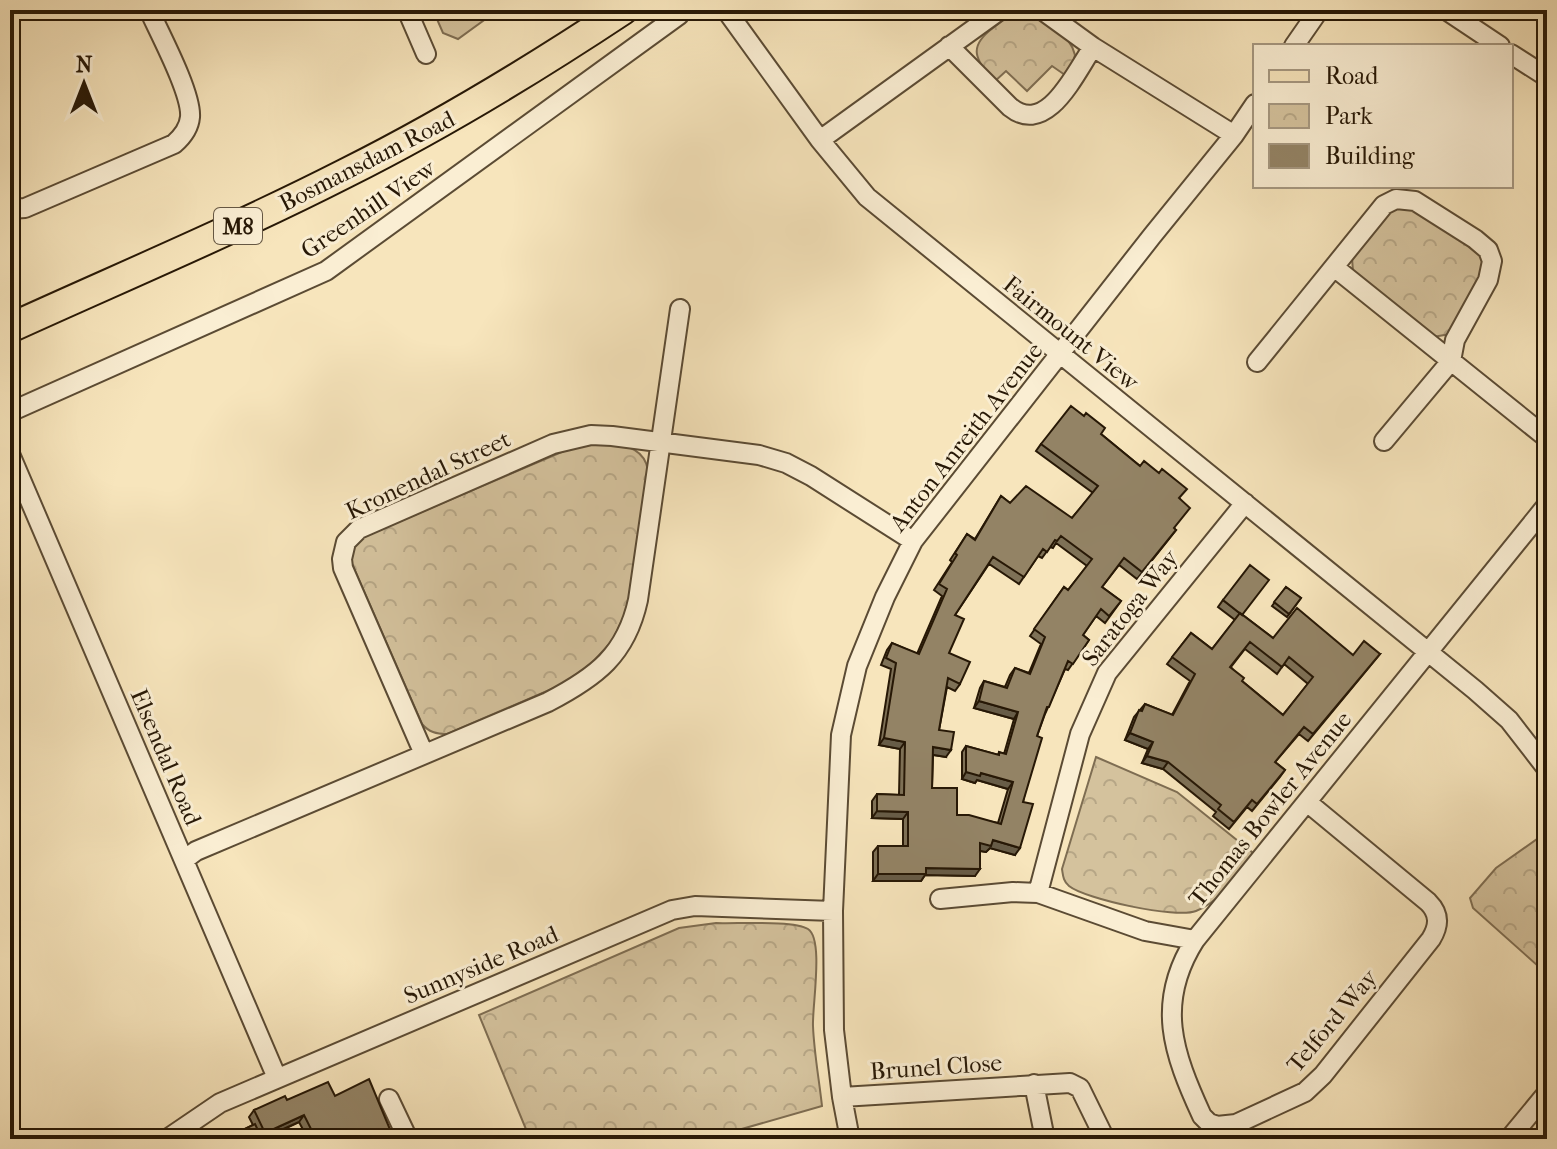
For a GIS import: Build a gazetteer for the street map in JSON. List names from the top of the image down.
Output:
{
  "streets": {
    "main road": ["Bosmansdam Road", "M8"],
    "street": [
      "Greenhill View",
      "Fairmount View",
      "Anton Anreith Avenue",
      "Kronendal Street",
      "Saratoga Way",
      "Elsendal Road",
      "Thomas Bowler Avenue",
      "Sunnyside Road",
      "Telford Way",
      "Brunel Close"
    ]
  },
  "crossings": [
    ["Fairmount View", "Anton Anreith Avenue"],
    ["Fairmount View", "Saratoga Way"],
    ["Fairmount View", "Thomas Bowler Avenue"],
    ["Anton Anreith Avenue", "Kronendal Street"],
    ["Anton Anreith Avenue", "Sunnyside Road"],
    ["Anton Anreith Avenue", "Brunel Close"],
    ["Saratoga Way", "Thomas Bowler Avenue"],
    ["Elsendal Road", "Sunnyside Road"],
    ["Thomas Bowler Avenue", "Telford Way"]
  ],
  "legend": ["Road", "Park", "Building"],
  "north": "top"
}
